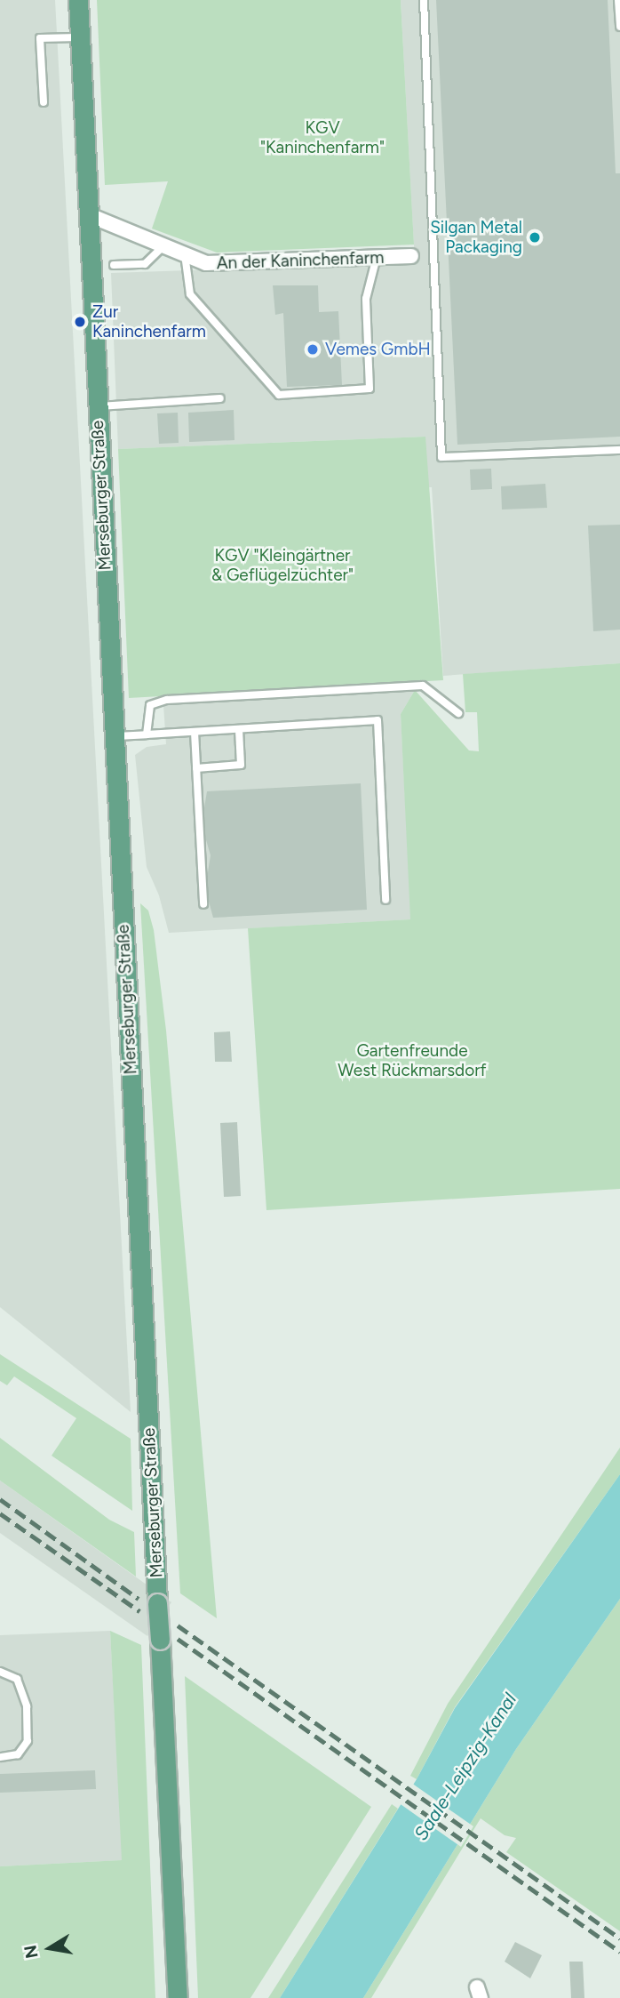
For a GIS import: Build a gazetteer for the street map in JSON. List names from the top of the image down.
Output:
{
  "streets": {
    "main road": ["Merseburger Straße"],
    "street": ["An der Kaninchenfarm"]
  },
  "crossings": [
    ["An der Kaninchenfarm", "Merseburger Straße"]
  ],
  "water": ["Saale-Leipzig-Kanal"],
  "parks": ["KGV \"Kaninchenfarm\"", "KGV \"Kleingärtner & Geflügelzüchter\"", "Gartenfreunde West Rückmarsdorf"],
  "places": ["Silgan Metal Packaging", "Zur Kaninchenfarm", "Vemes GmbH"],
  "north": "left"
}
